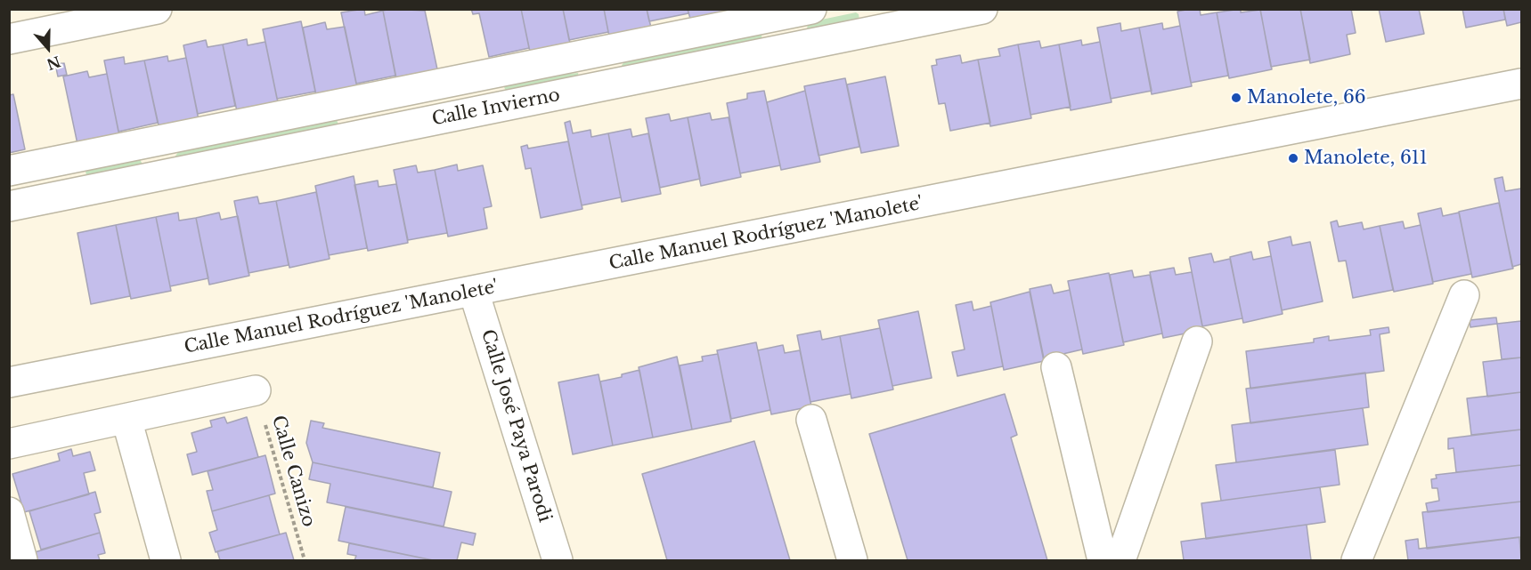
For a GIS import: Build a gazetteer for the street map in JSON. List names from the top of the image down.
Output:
{
  "streets": {
    "street": ["Calle Invierno", "Calle Manuel Rodríguez 'Manolete'", "Calle José Paya Parodi"],
    "path": ["Calle Canizo"]
  },
  "crossings": [
    ["Calle Manuel Rodríguez 'Manolete'", "Calle José Paya Parodi"]
  ],
  "places": ["Manolete, 66", "Manolete, 611"],
  "north": "bottom"
}
